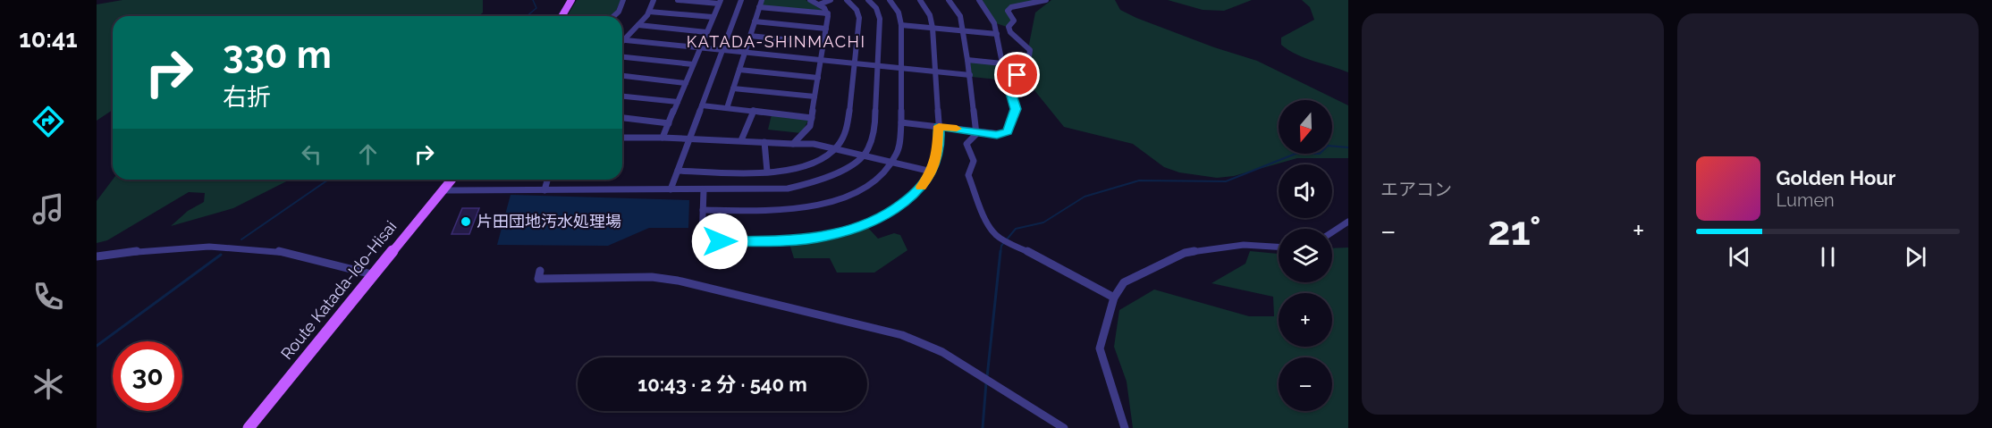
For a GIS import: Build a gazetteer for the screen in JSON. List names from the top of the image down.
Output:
{
  "streets": {
    "main road": ["Route Katada-Ido-Hisai"]
  },
  "districts": ["KATADA-SHINMACHI"],
  "places": ["片田団地汚水処理場"],
  "north": "bottom",
  "page": {
    "tabs": "10:41",
    "tile": "エアコン",
    "turn": ["330 m", "右折"],
    "map_buttons": ["+", "−"],
    "song": ["Golden Hour", "Lumen"],
    "heat": ["−", "21°", "+"],
    "limit": "30",
    "trip": "10:43 · 2 分 · 540 m"
  }
}
